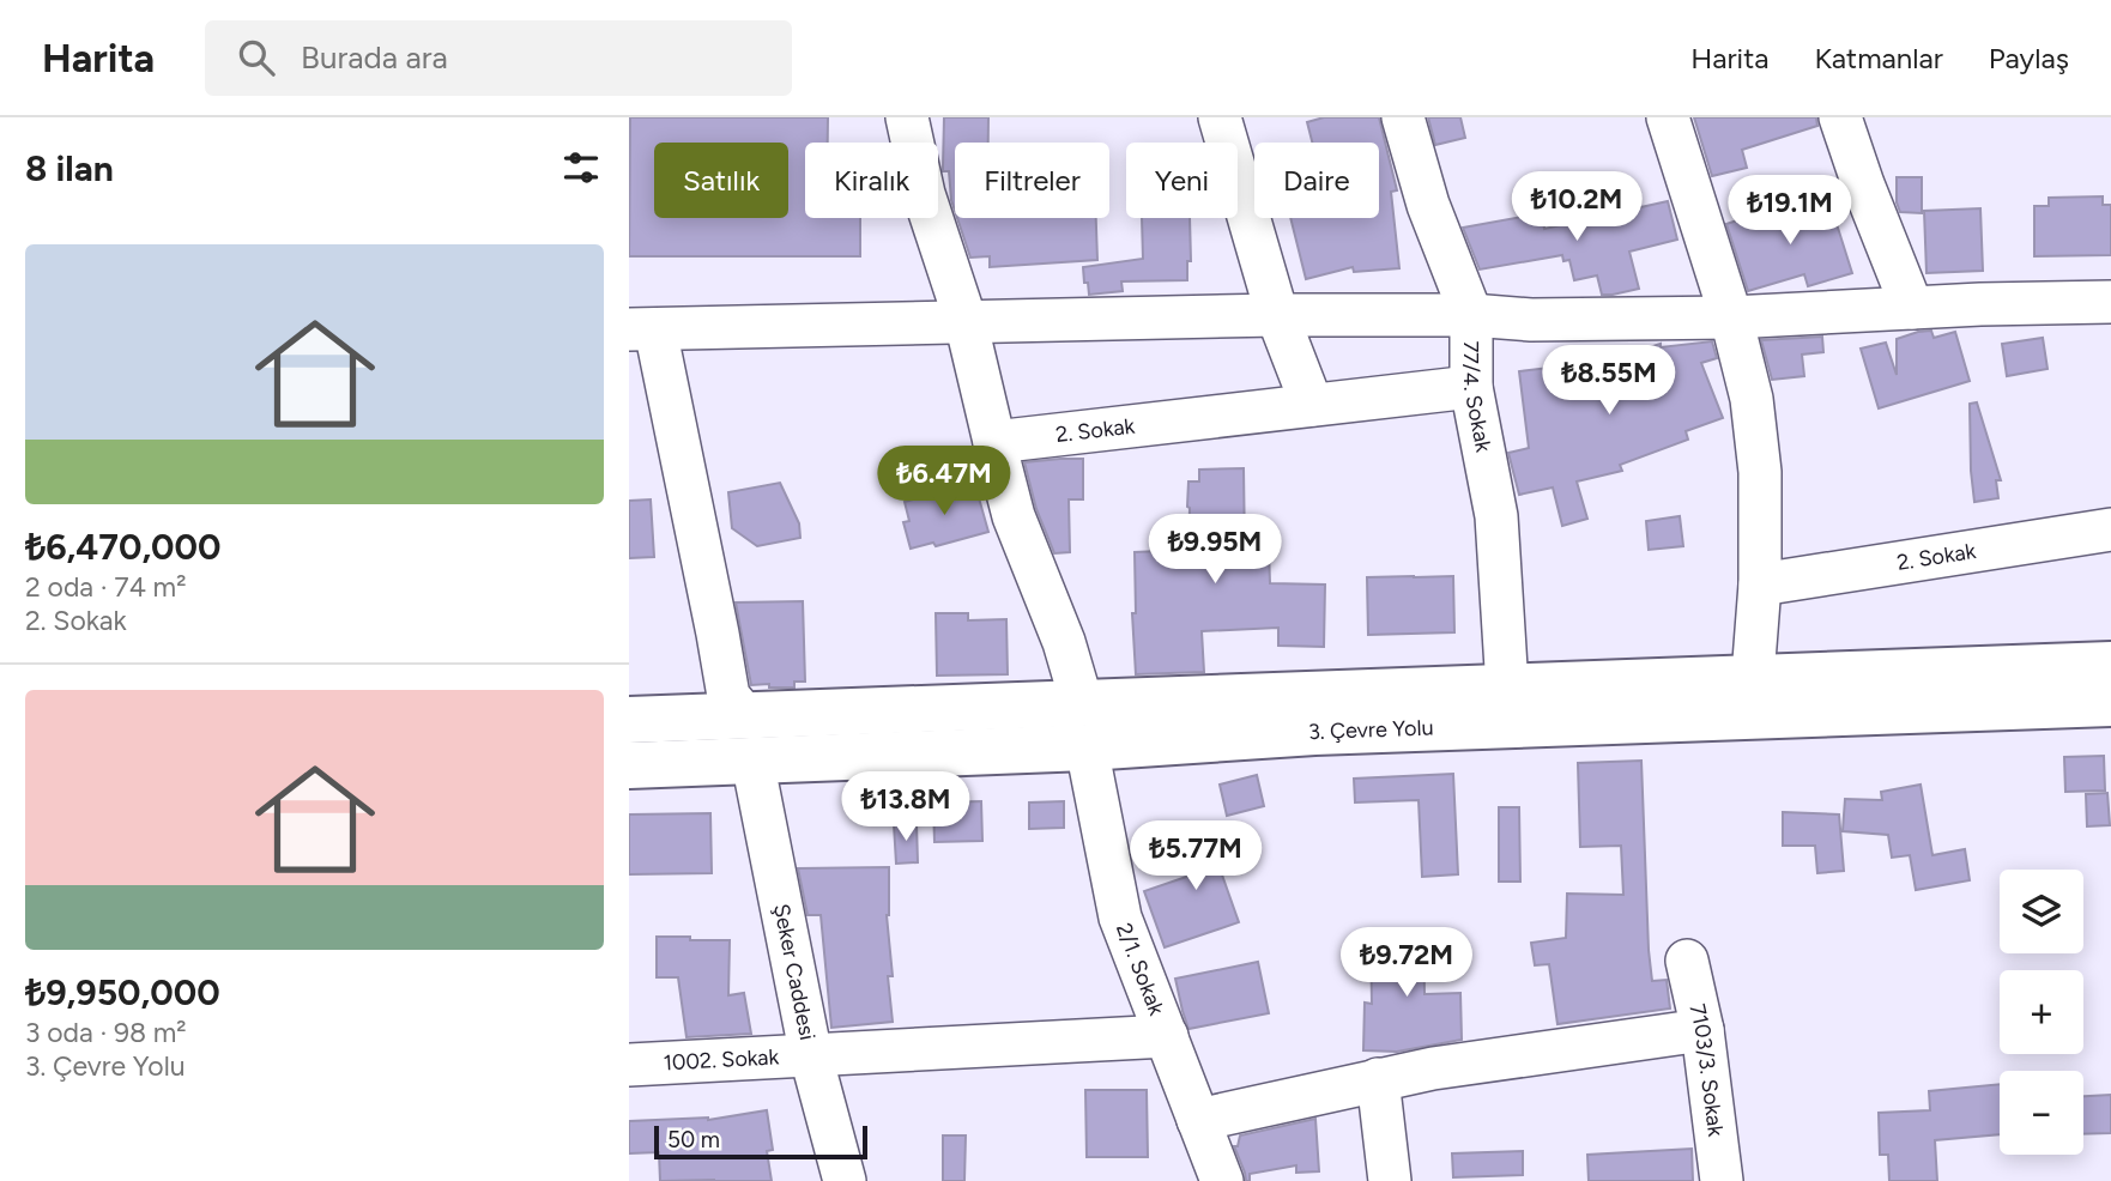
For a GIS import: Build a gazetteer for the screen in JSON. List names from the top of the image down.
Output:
{
  "streets": {
    "main road": ["3. Çevre Yolu"],
    "street": [
      "77/4. Sokak",
      "2. Sokak",
      "2/1. Sokak",
      "Şeker Caddesi",
      "1002. Sokak",
      "7103/3. Sokak"
    ]
  },
  "crossings": [
    ["77/4. Sokak", "2. Sokak"],
    ["77/4. Sokak", "3. Çevre Yolu"],
    ["3. Çevre Yolu", "2/1. Sokak"],
    ["3. Çevre Yolu", "Şeker Caddesi"],
    ["2/1. Sokak", "1002. Sokak"],
    ["Şeker Caddesi", "1002. Sokak"]
  ],
  "scale_bar": "50 m",
  "page": {
    "header": "Harita",
    "search": "Burada ara",
    "nav": ["Harita", "Katmanlar", "Paylaş"],
    "heading": "8 ilan",
    "chip": [
      "Satılık",
      "Kiralık",
      "Filtreler",
      "Yeni",
      "Daire"
    ],
    "price": [
      "₺10.2M",
      "₺19.1M",
      "₺8.55M",
      "₺6.47M",
      "₺9.95M",
      "₺13.8M",
      "₺5.77M",
      "₺9.72M"
    ],
    "list": [
      {
        "name": "₺6,470,000",
        "note": "2 oda · 74 m² · 2. Sokak"
      },
      {
        "name": "₺9,950,000",
        "note": "3 oda · 98 m² · 3. Çevre Yolu"
      }
    ],
    "map_buttons": ["+", "−"],
    "scale": "50 m"
  }
}
